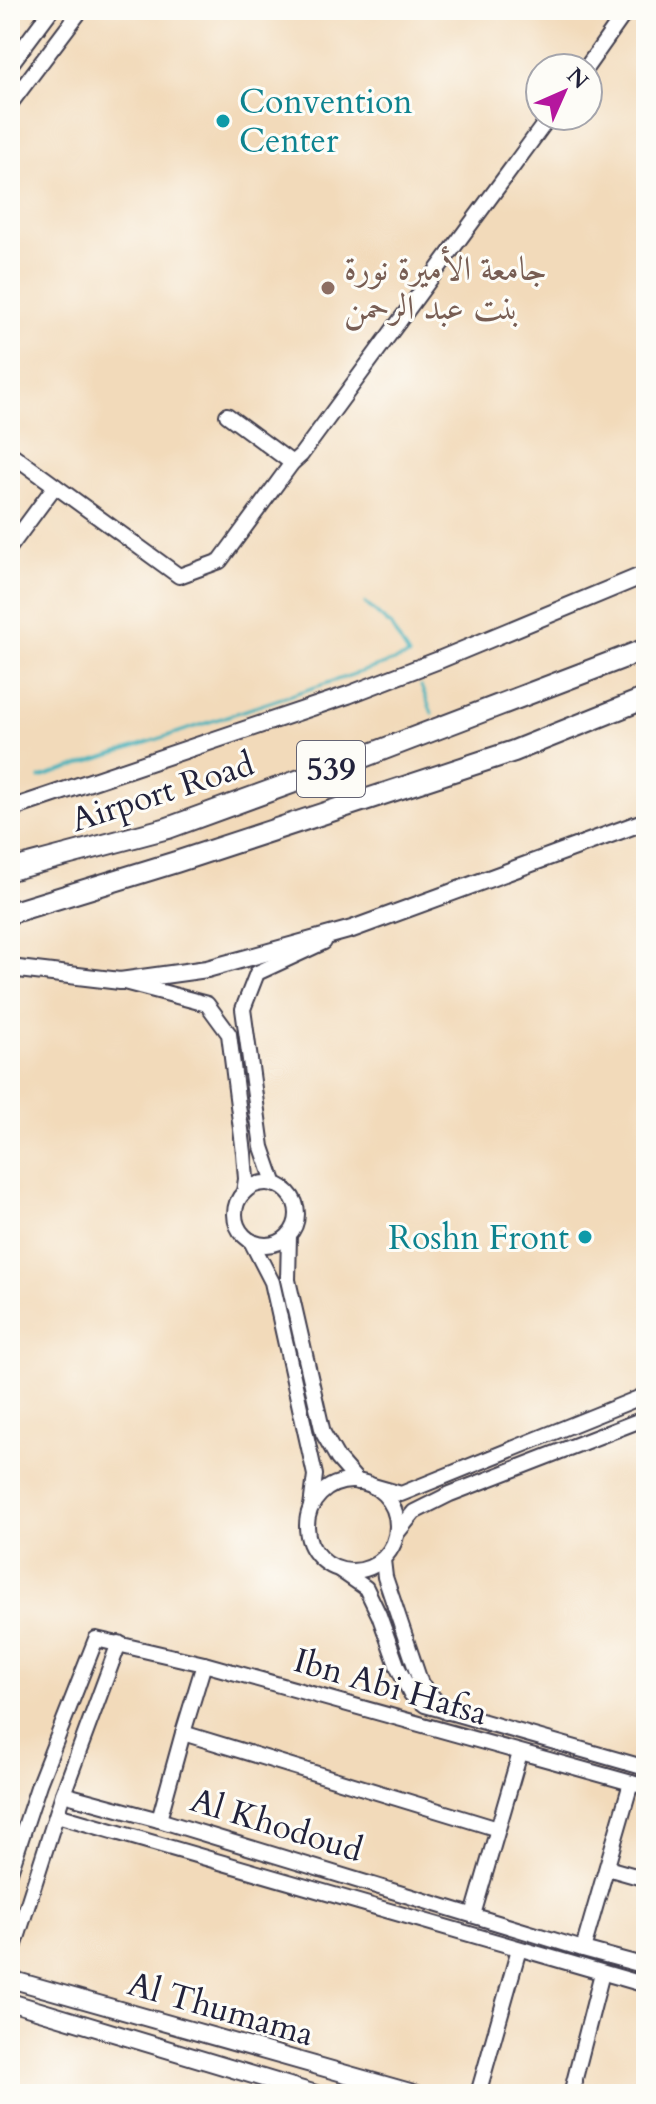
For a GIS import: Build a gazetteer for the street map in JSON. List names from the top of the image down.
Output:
{
  "streets": {
    "highway": ["539", "Airport Road"],
    "main road": ["Al Thumama"],
    "street": ["Ibn Abi Hafsa", "Al Khodoud"]
  },
  "places": ["Convention Center", "جامعة الأميرة نورة بنت عبد الرحمن", "Roshn Front"],
  "north": "top right"
}
